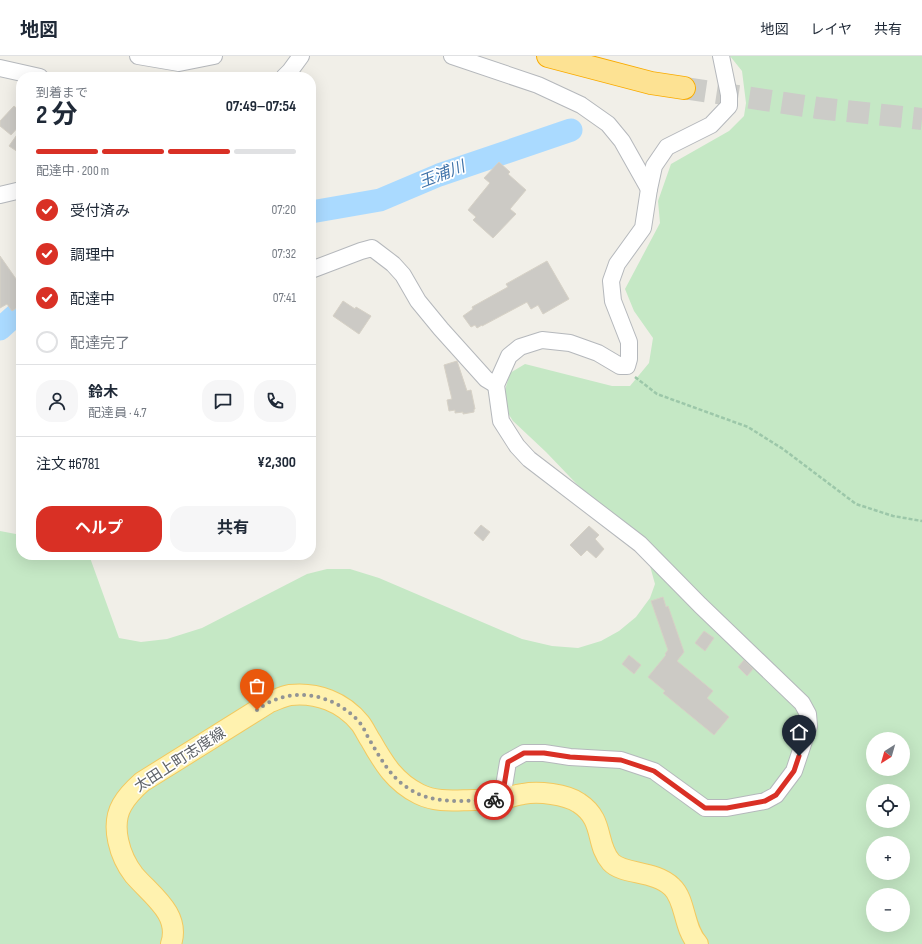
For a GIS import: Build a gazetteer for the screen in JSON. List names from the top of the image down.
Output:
{
  "streets": {
    "main road": ["太田上町志度線"]
  },
  "water": ["玉浦川"],
  "north": "bottom left",
  "page": {
    "header": "地図",
    "nav": ["地図", "レイヤ", "共有"],
    "heading": ["2 分", "到着まで", "07:49–07:54"],
    "panel": [
      "鈴木",
      "配達員 · 4.7",
      "注文 #6781",
      "¥2,300"
    ],
    "bar": "配達中 · 200 m",
    "list": [
      ["受付済み", "07:20"],
      ["調理中", "07:32"],
      ["配達中", "07:41"],
      "配達完了"
    ],
    "buttons": ["ヘルプ", "共有"],
    "map_buttons": ["+", "−"]
  }
}
